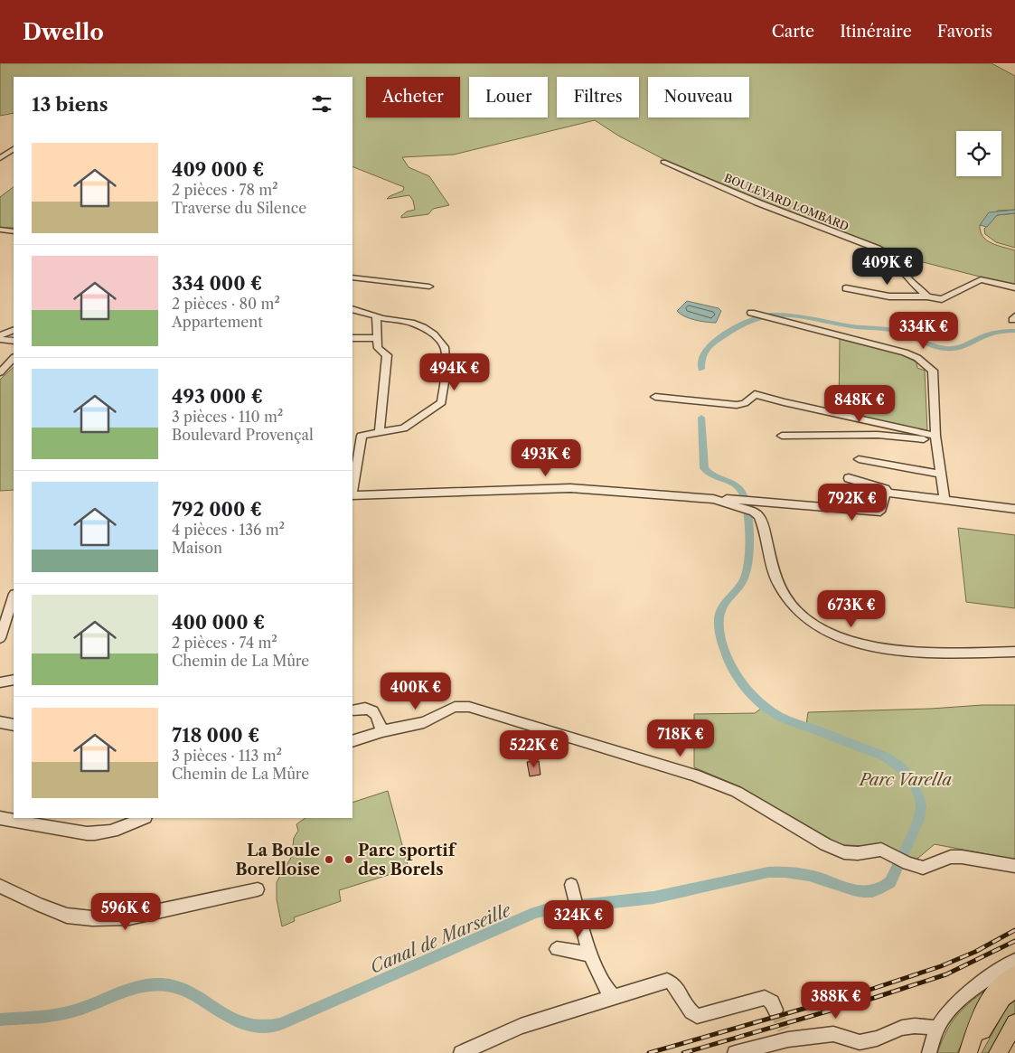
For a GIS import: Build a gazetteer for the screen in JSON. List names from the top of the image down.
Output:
{
  "streets": {
    "street": ["BOULEVARD LOMBARD"]
  },
  "water": ["Canal de Marseille"],
  "parks": ["Parc Varella"],
  "places": ["La Boule Borelloise", "Parc sportif des Borels"],
  "page": {
    "header": "Dwello",
    "nav": ["Carte", "Itinéraire", "Favoris"],
    "chip": [
      "Acheter",
      "Louer",
      "Filtres",
      "Nouveau"
    ],
    "heading": "13 biens",
    "list": [
      {
        "name": "409 000 €",
        "note": "2 pièces · 78 m² · Traverse du Silence"
      },
      {
        "name": "334 000 €",
        "note": "2 pièces · 80 m² · Appartement"
      },
      {
        "name": "493 000 €",
        "note": "3 pièces · 110 m² · Boulevard Provençal"
      },
      {
        "name": "792 000 €",
        "note": "4 pièces · 136 m² · Maison"
      },
      {
        "name": "400 000 €",
        "note": "2 pièces · 74 m² · Chemin de La Mûre"
      },
      {
        "name": "718 000 €",
        "note": "3 pièces · 113 m² · Chemin de La Mûre"
      }
    ],
    "price": [
      "409K €",
      "334K €",
      "494K €",
      "848K €",
      "493K €",
      "792K €",
      "673K €",
      "400K €",
      "718K €",
      "522K €",
      "596K €",
      "324K €",
      "388K €"
    ]
  }
}
